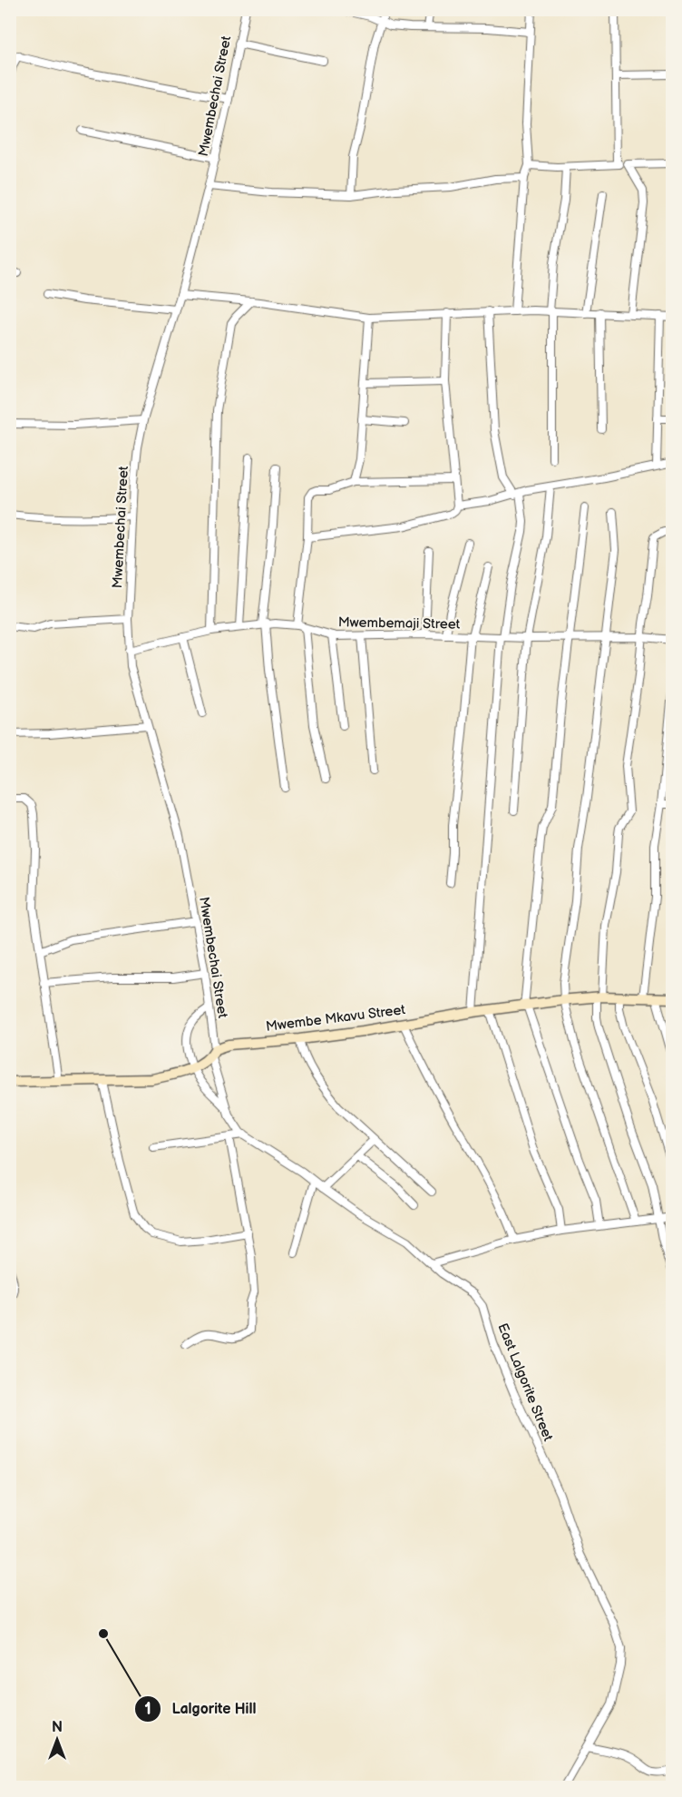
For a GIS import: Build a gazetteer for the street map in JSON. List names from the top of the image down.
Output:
{
  "streets": {
    "street": [
      "Mwembechai Street",
      "Mwembemaji Street",
      "Mwembe Mkavu Street",
      "East Lalgorite Street"
    ]
  },
  "crossings": [
    ["Mwembechai Street", "Mwembemaji Street"],
    ["Mwembechai Street", "Mwembe Mkavu Street"],
    ["Mwembechai Street", "East Lalgorite Street"],
    ["Mwembe Mkavu Street", "East Lalgorite Street"]
  ],
  "places": ["Lalgorite Hill"],
  "north": "top"
}
